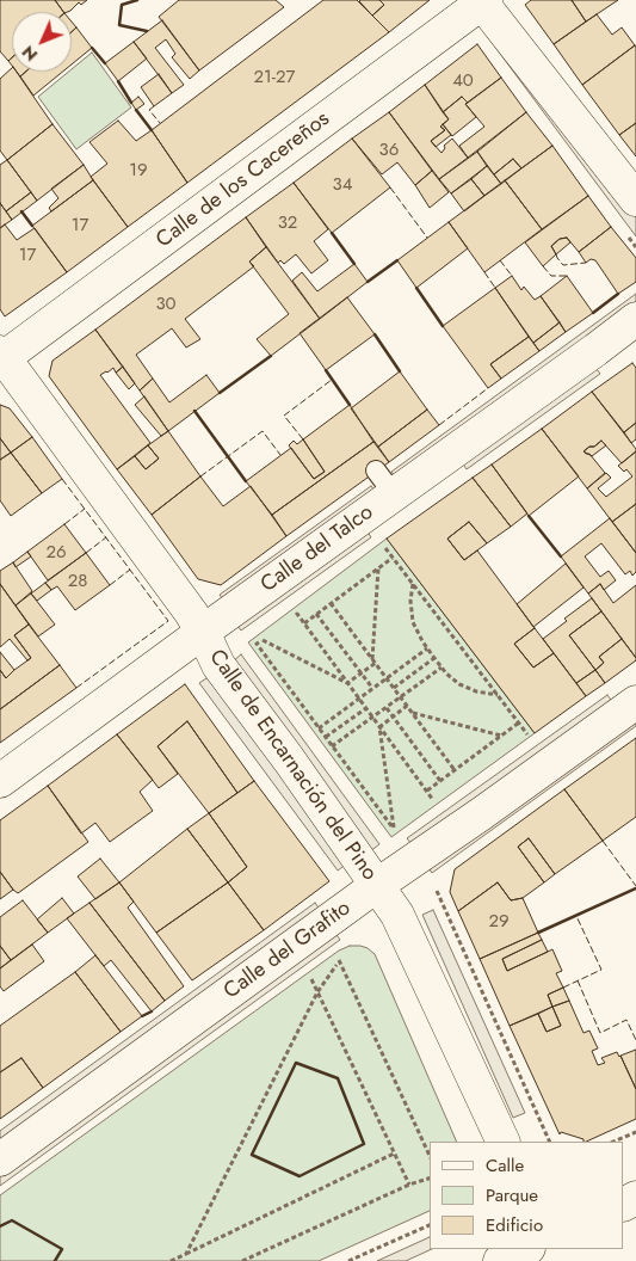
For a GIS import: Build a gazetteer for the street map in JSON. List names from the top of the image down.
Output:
{
  "streets": {
    "street": [
      "Calle de los Cacereños",
      "Calle del Talco",
      "Calle de Encarnación del Pino",
      "Calle del Grafito"
    ]
  },
  "crossings": [
    ["Calle de los Cacereños", "Calle de Encarnación del Pino"],
    ["Calle del Talco", "Calle de Encarnación del Pino"],
    ["Calle de Encarnación del Pino", "Calle del Grafito"]
  ],
  "house_numbers": [
    "21-27",
    "40",
    "36",
    "19",
    "34",
    "32",
    "17",
    "17",
    "30",
    "26",
    "28",
    "29"
  ],
  "legend": ["Calle", "Parque", "Edificio"],
  "north": "bottom left"
}
